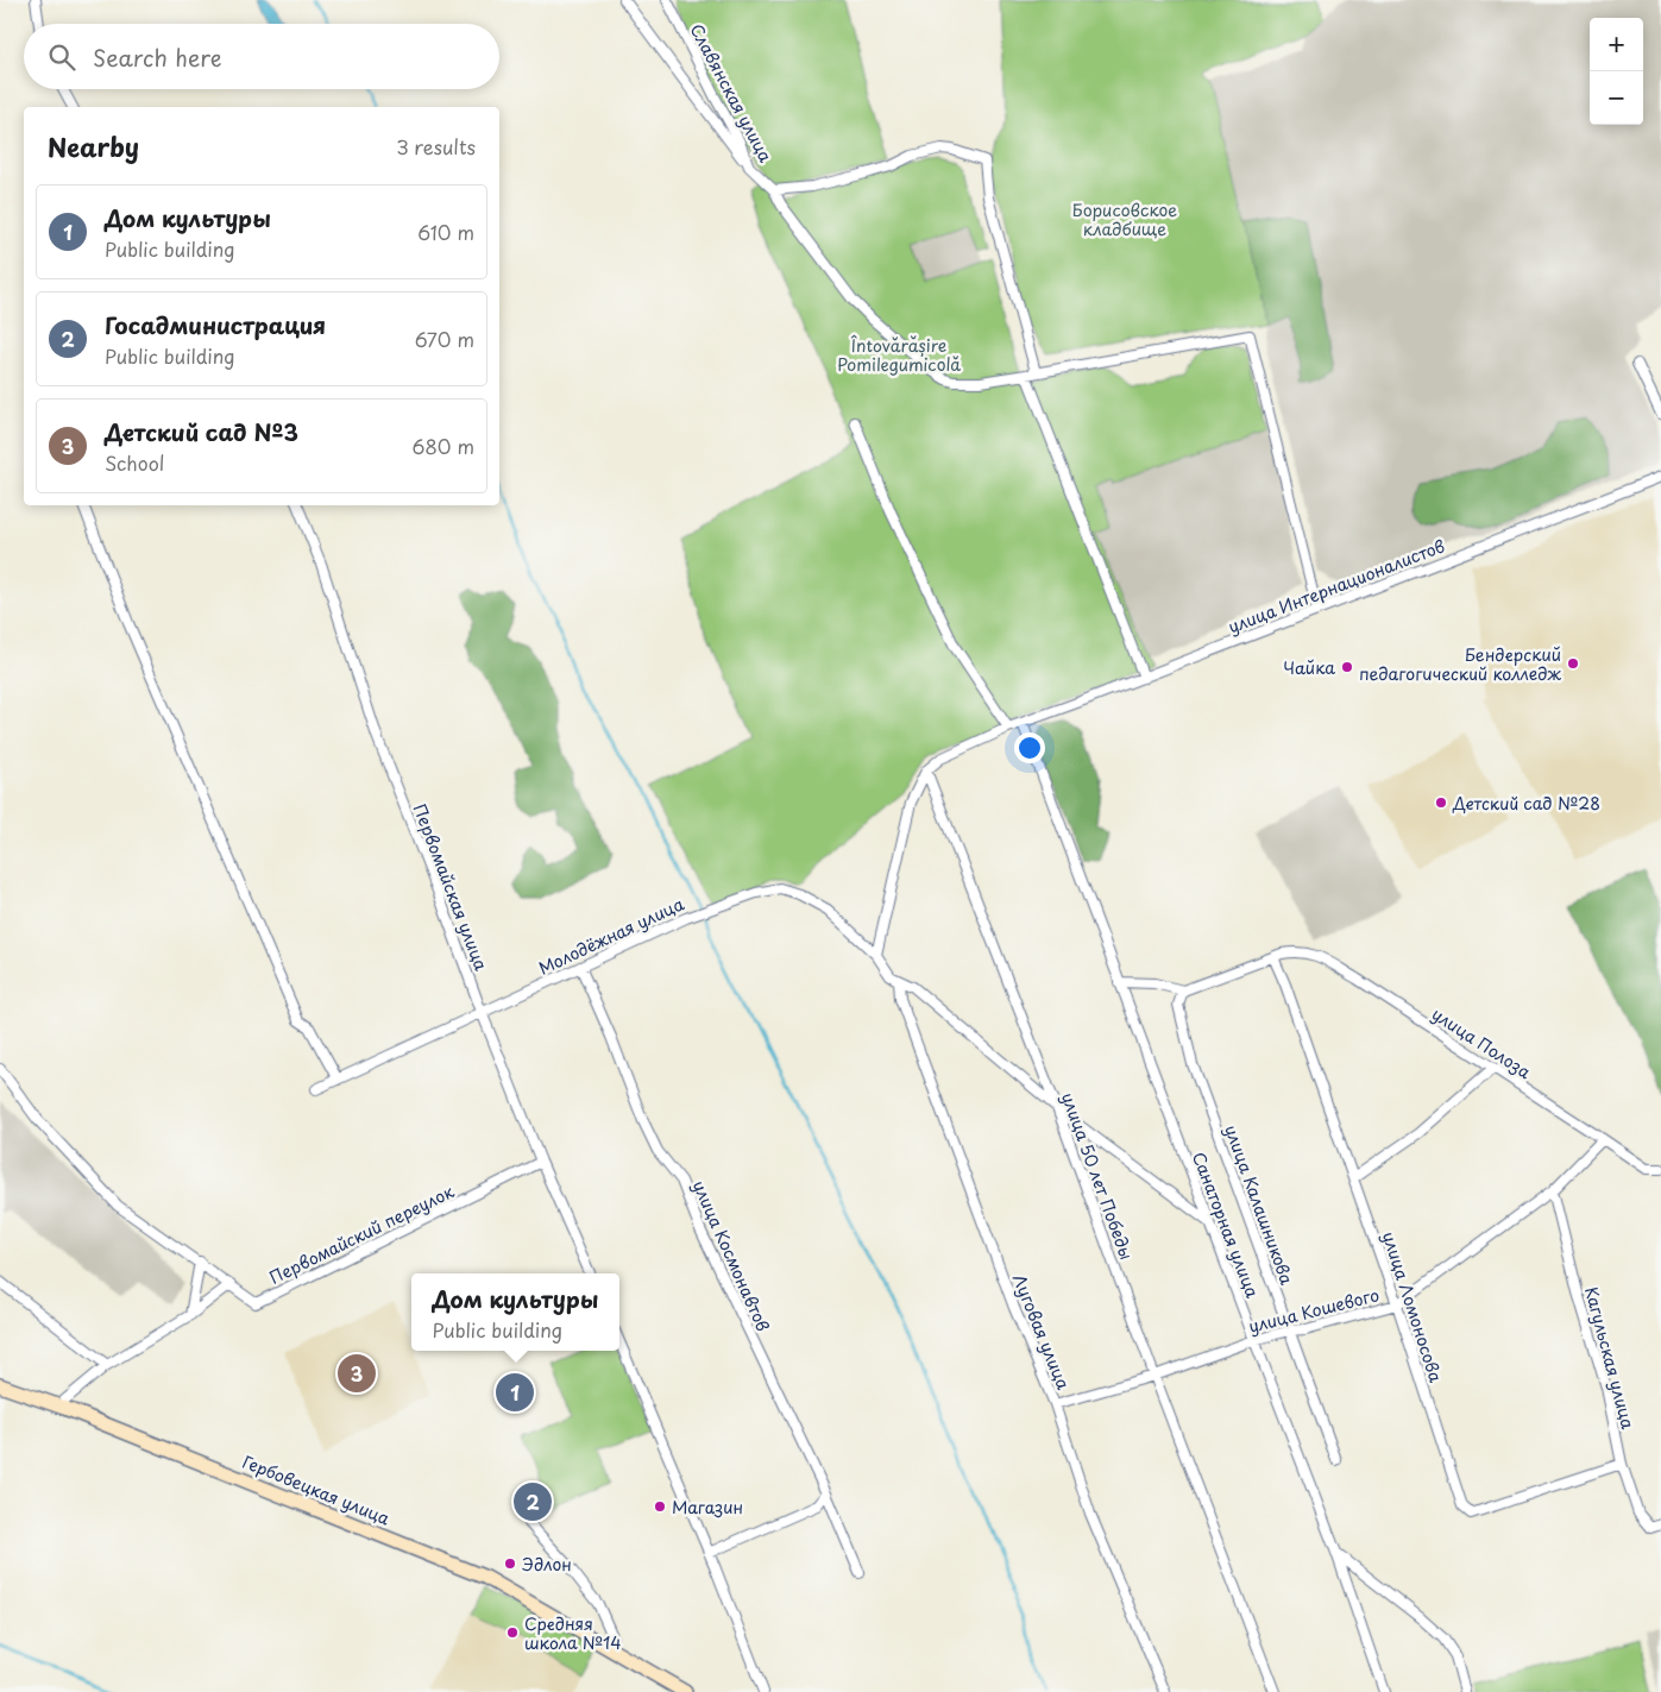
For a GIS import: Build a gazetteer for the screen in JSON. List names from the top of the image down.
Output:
{
  "streets": {
    "street": [
      "Славянская улица",
      "улица Интернационалистов",
      "Первомайская улица",
      "Молодёжная улица",
      "улица Полоза",
      "улица 50 лет Победы",
      "улица Калашникова",
      "Санаторная улица",
      "Первомайский переулок",
      "улица Космонавтов",
      "улица Ломоносова",
      "улица Кошевого",
      "Луговая улица",
      "Кагульская улица",
      "Гербовецкая улица"
    ]
  },
  "crossings": [
    ["Славянская улица", "улица Интернационалистов"],
    ["улица Интернационалистов", "Санаторная улица"],
    ["Первомайская улица", "Молодёжная улица"],
    ["Первомайская улица", "Первомайский переулок"],
    ["Молодёжная улица", "улица Космонавтов"],
    ["Молодёжная улица", "Луговая улица"],
    ["улица Полоза", "улица Ломоносова"],
    ["улица Полоза", "улица Кошевого"],
    ["улица 50 лет Победы", "улица Кошевого"],
    ["улица Калашникова", "улица Кошевого"],
    ["Санаторная улица", "улица Кошевого"],
    ["улица Ломоносова", "улица Кошевого"],
    ["улица Ломоносова", "Кагульская улица"],
    ["улица Кошевого", "Луговая улица"],
    ["улица Кошевого", "Кагульская улица"]
  ],
  "parks": ["Борисовское кладбище", "Întovărășire Pomilegumicolă"],
  "places": [
    "Бендерский педагогический колледж",
    "Чайка",
    "Детский сад №28",
    "Магазин",
    "Эдлон",
    "Средняя школа №14"
  ],
  "page": {
    "map_buttons": ["+", "−"],
    "search": "Search here",
    "heading": ["Nearby", "3 results"],
    "list": [
      {
        "mark": "1",
        "name": "Дом культуры",
        "note": "Public building",
        "value": "610 m"
      },
      {
        "mark": "2",
        "name": "Госадминистрация",
        "note": "Public building",
        "value": "670 m"
      },
      {
        "mark": "3",
        "name": "Детский сад №3",
        "note": "School",
        "value": "680 m"
      }
    ],
    "popup": ["Дом культуры", "Public building"],
    "pins": ["3", "1", "2"]
  }
}
